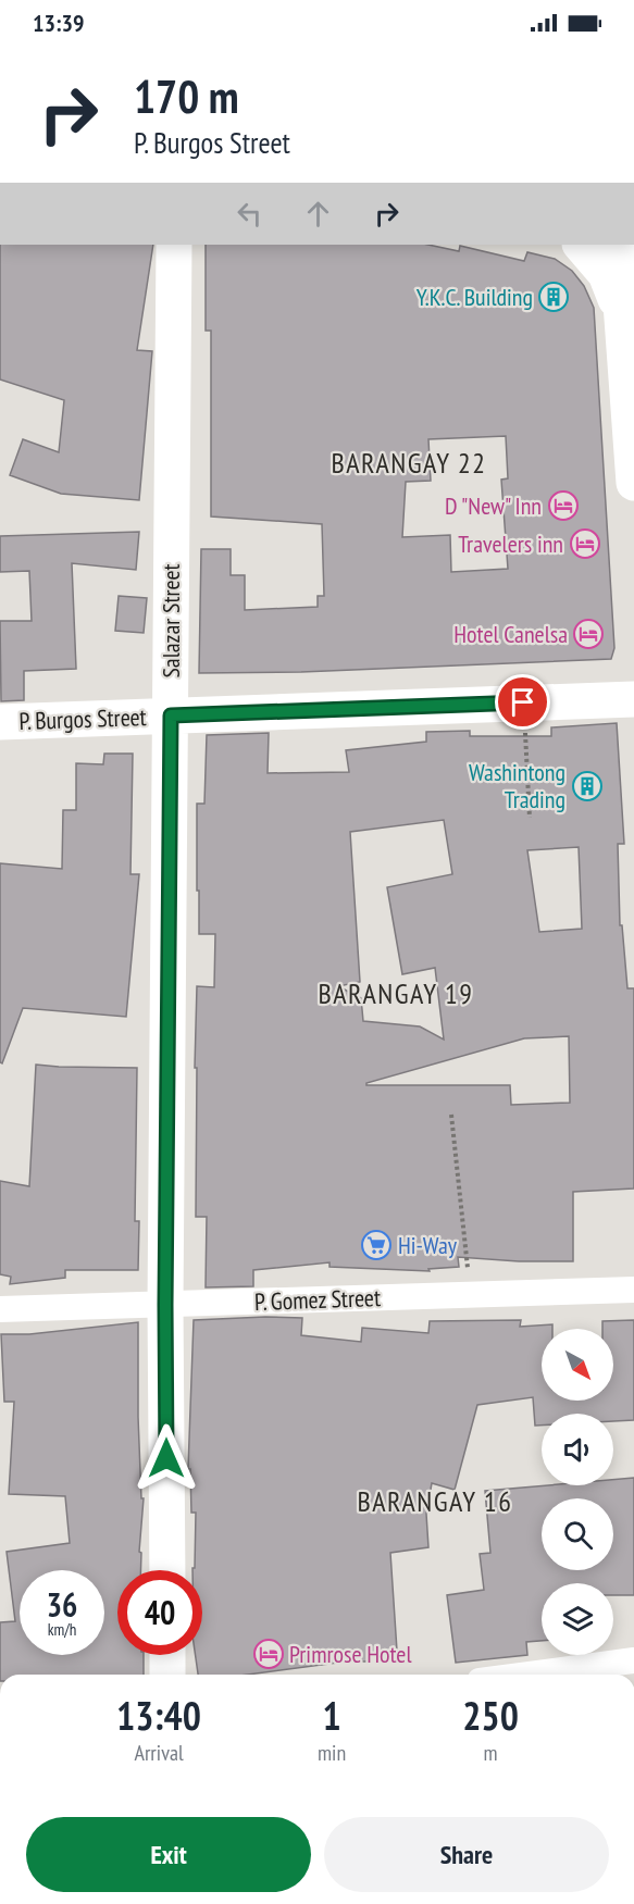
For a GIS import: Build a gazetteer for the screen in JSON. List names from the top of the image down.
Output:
{
  "streets": {
    "street": ["Salazar Street", "P. Burgos Street", "P. Gomez Street"]
  },
  "crossings": [
    ["Salazar Street", "P. Burgos Street"],
    ["Salazar Street", "P. Gomez Street"]
  ],
  "districts": ["BARANGAY 22", "BARANGAY 19", "BARANGAY 16"],
  "places": {
    "building": ["Y.K.C. Building", "Washintong Trading"],
    "hotel": [
      "D \"New\" Inn",
      "Travelers inn",
      "Hotel Canelsa",
      "Primrose Hotel"
    ],
    "supermarket": ["Hi-Way"]
  },
  "north": "bottom right",
  "page": {
    "status": "13:39",
    "turn": ["170 m", "P. Burgos Street"],
    "speed": "36 km/h",
    "limit": "40",
    "eta": [
      "13:40",
      "Arrival",
      "1",
      "min",
      "250",
      "m"
    ],
    "buttons": ["Exit", "Share"]
  }
}
